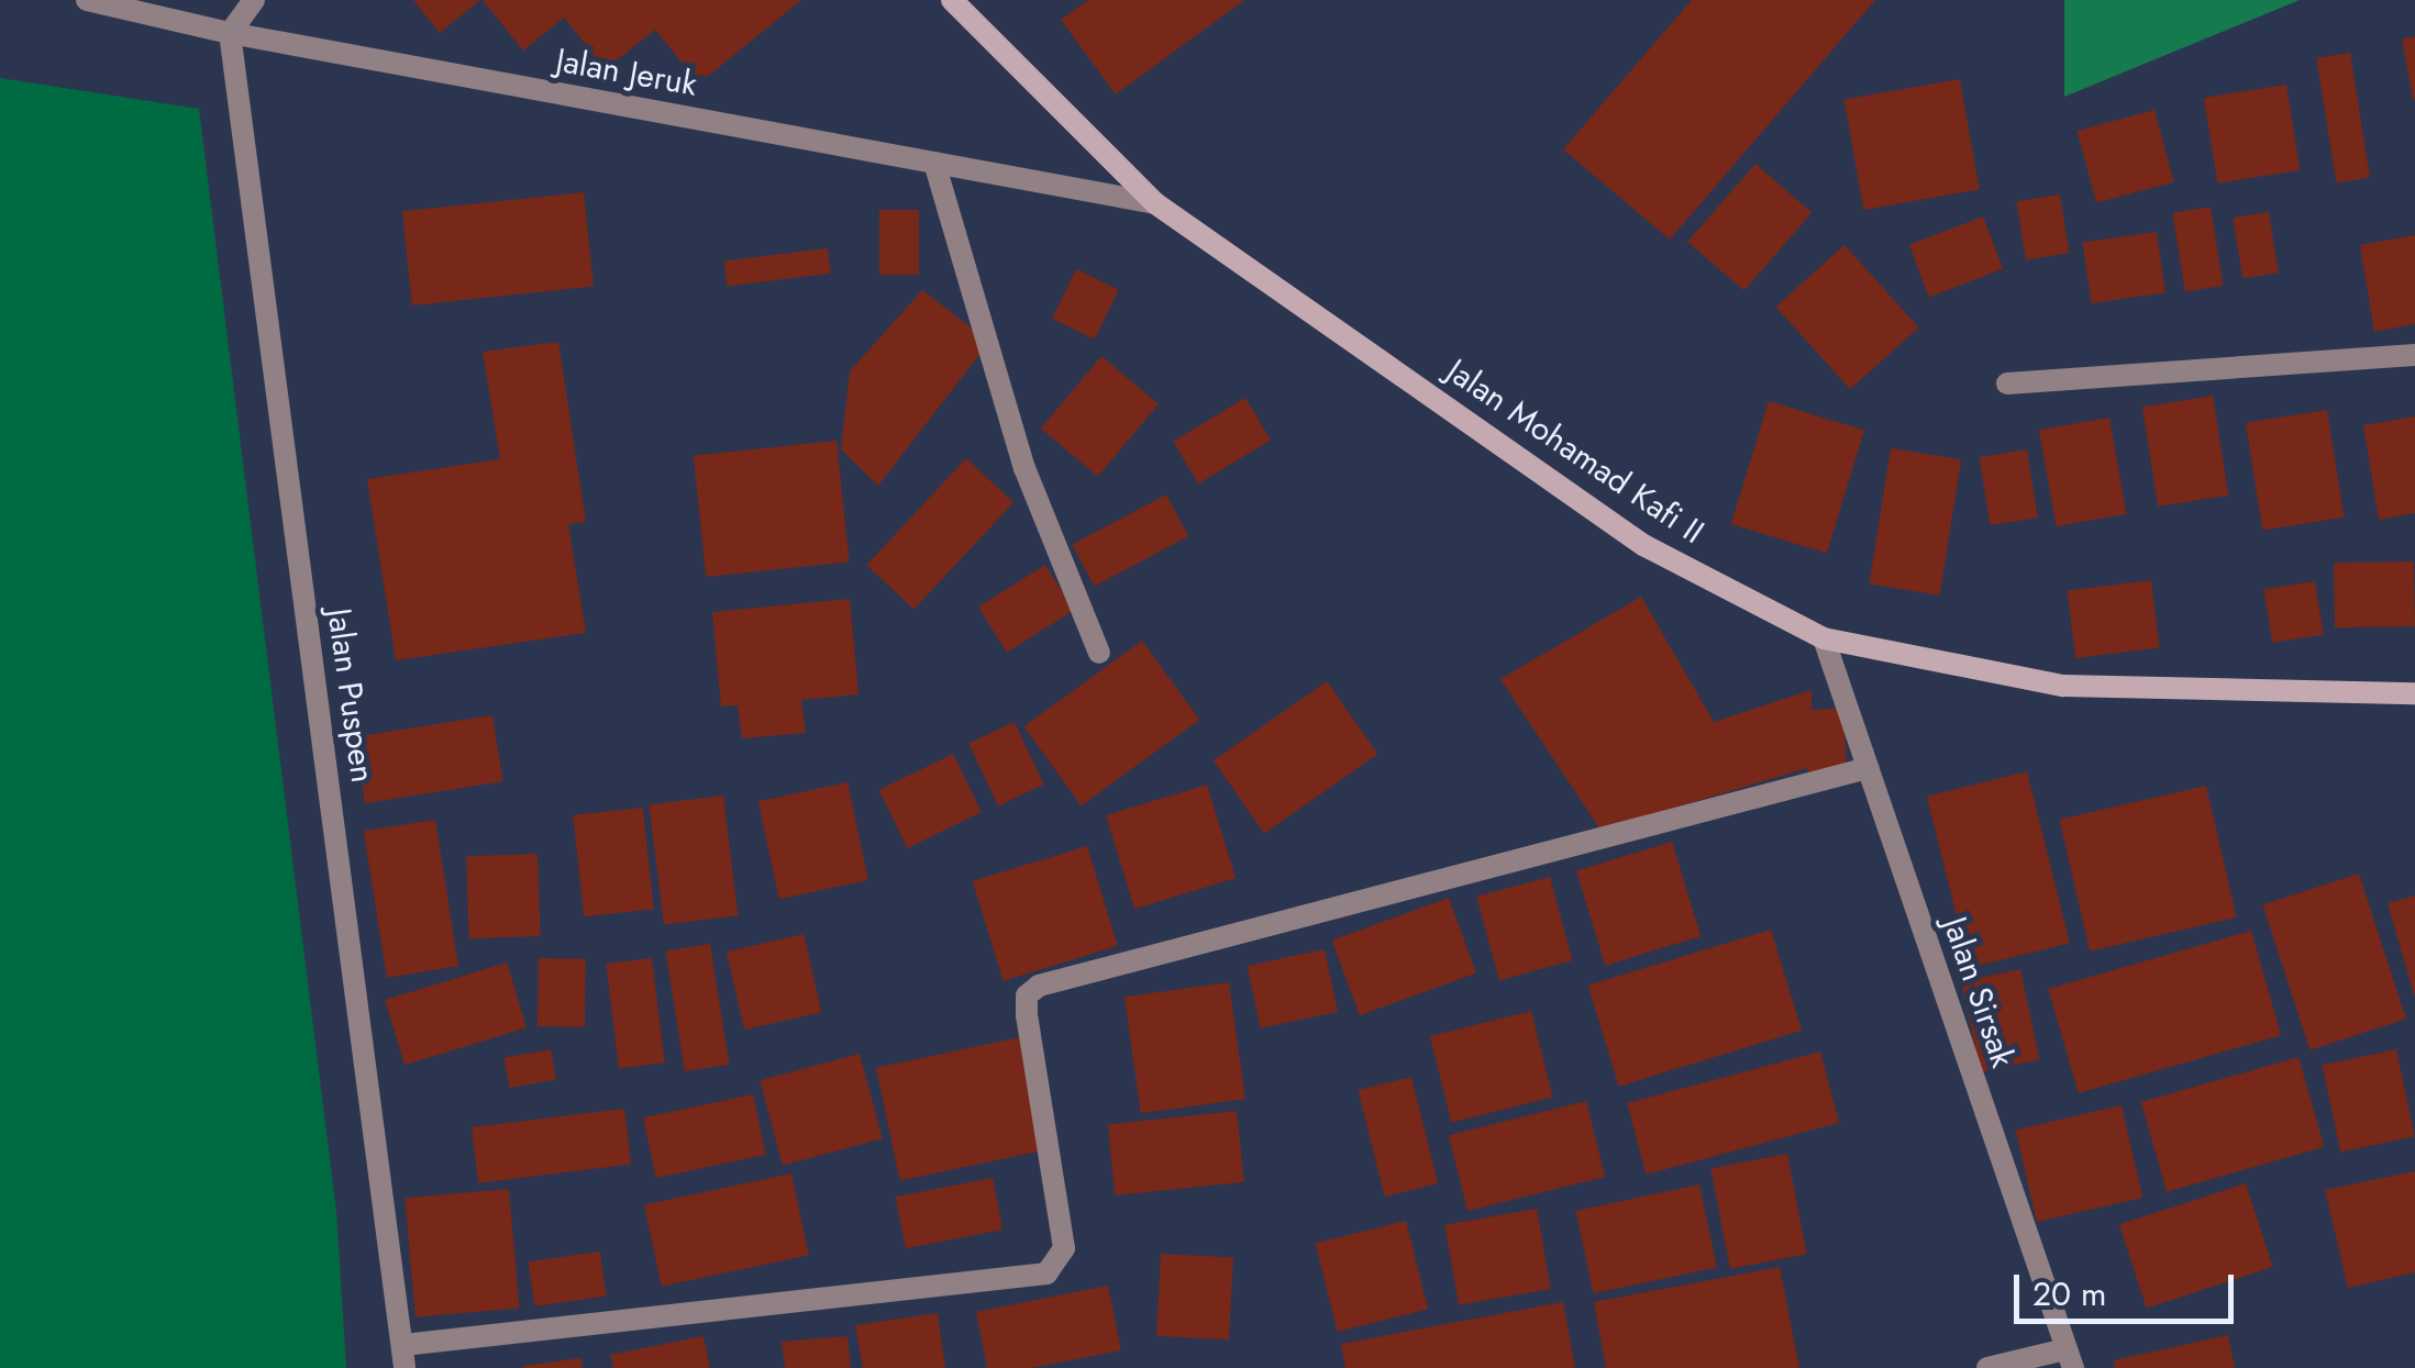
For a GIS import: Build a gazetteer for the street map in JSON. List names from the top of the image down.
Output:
{
  "streets": {
    "main road": ["Jalan Mohamad Kafi II"],
    "street": ["Jalan Jeruk", "Jalan Puspen", "Jalan Sirsak"]
  },
  "crossings": [
    ["Jalan Jeruk", "Jalan Mohamad Kafi II"],
    ["Jalan Jeruk", "Jalan Puspen"],
    ["Jalan Mohamad Kafi II", "Jalan Sirsak"]
  ],
  "scale_bar": "20 m"
}
